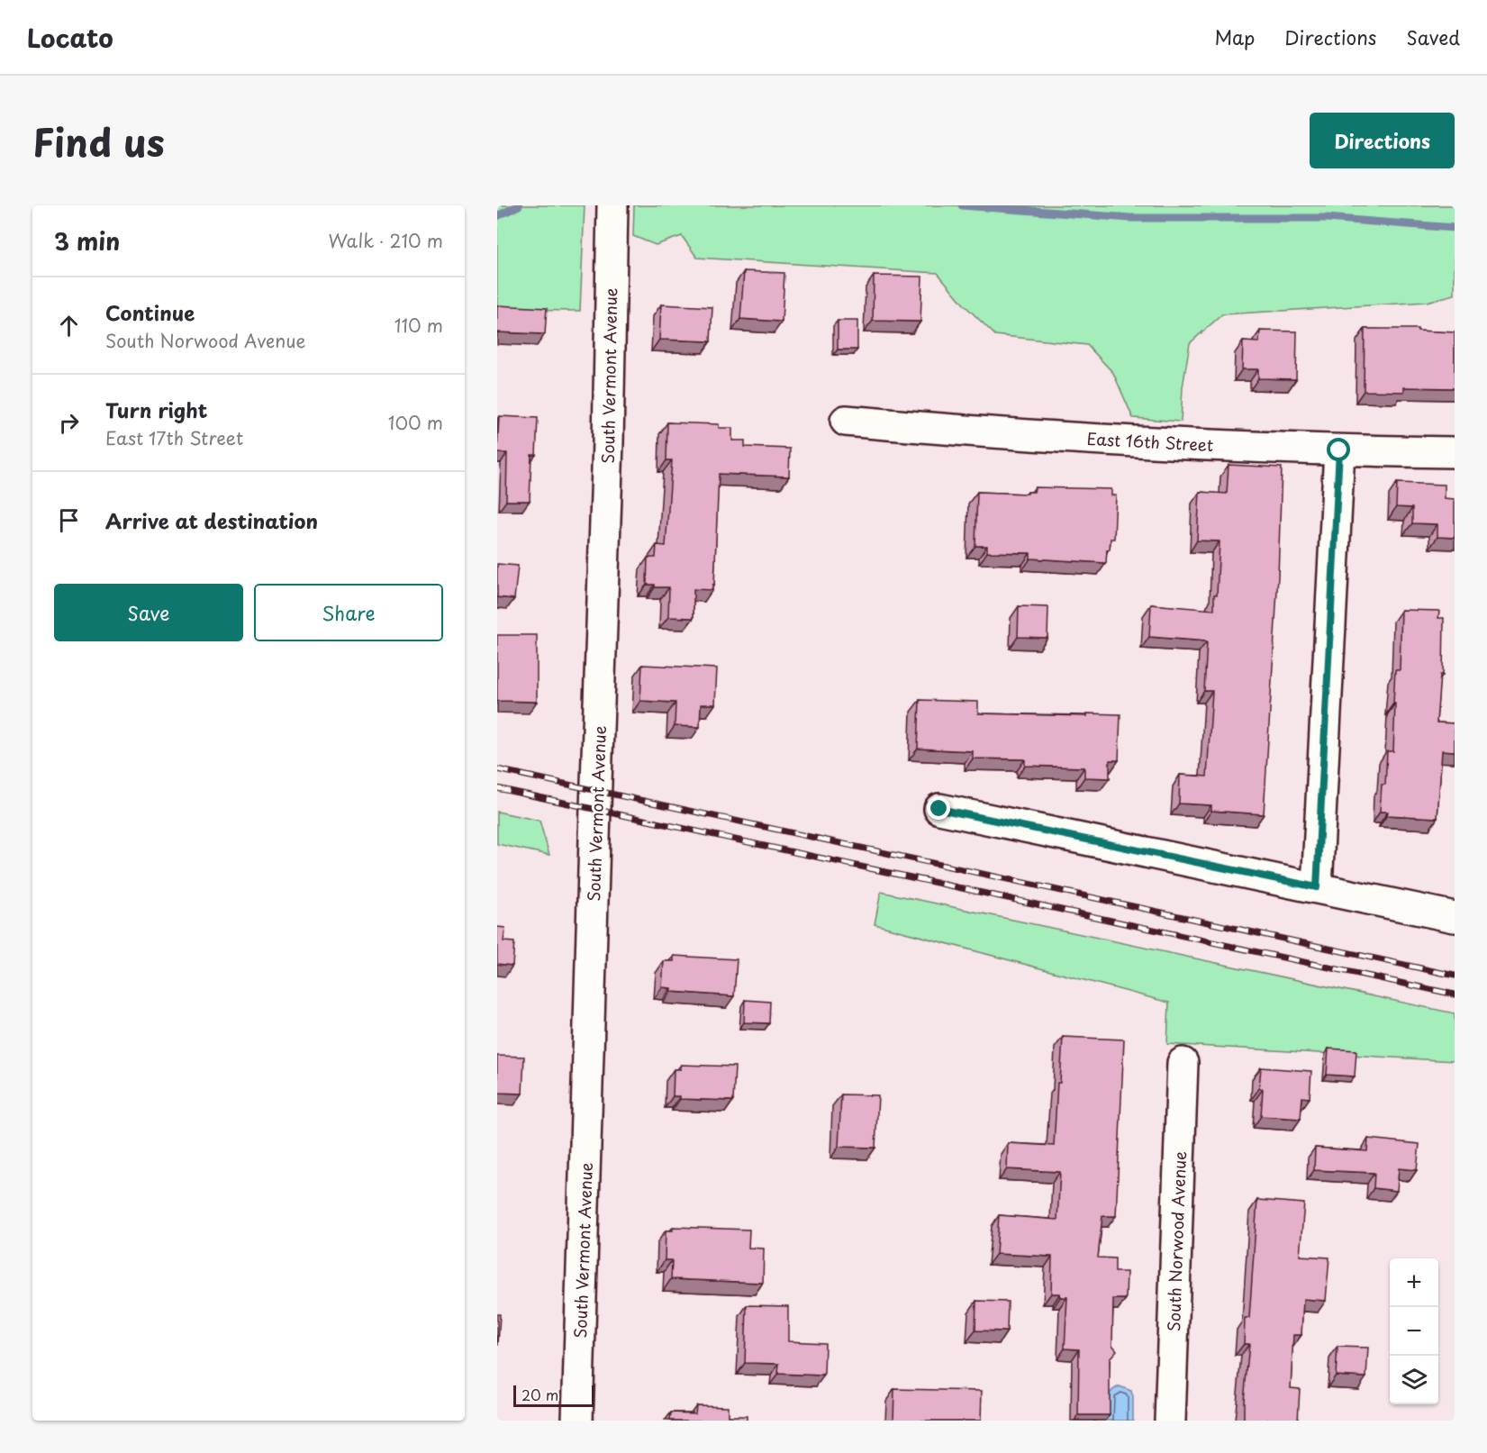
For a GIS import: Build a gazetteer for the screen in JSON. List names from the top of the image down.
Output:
{
  "streets": {
    "street": ["South Vermont Avenue", "East 16th Street", "South Norwood Avenue"]
  },
  "scale_bar": "20 m",
  "page": {
    "header": "Locato",
    "nav": ["Map", "Directions", "Saved"],
    "title": "Find us",
    "buttons": [
      "Directions",
      ["Save", "Share"]
    ],
    "heading": ["3 min", "Walk · 210 m"],
    "list": [
      ["Continue", "South Norwood Avenue", "110 m"],
      ["Turn right", "East 17th Street", "100 m"],
      "Arrive at destination"
    ],
    "map_buttons": ["+", "−"],
    "scale": "20 m"
  }
}
